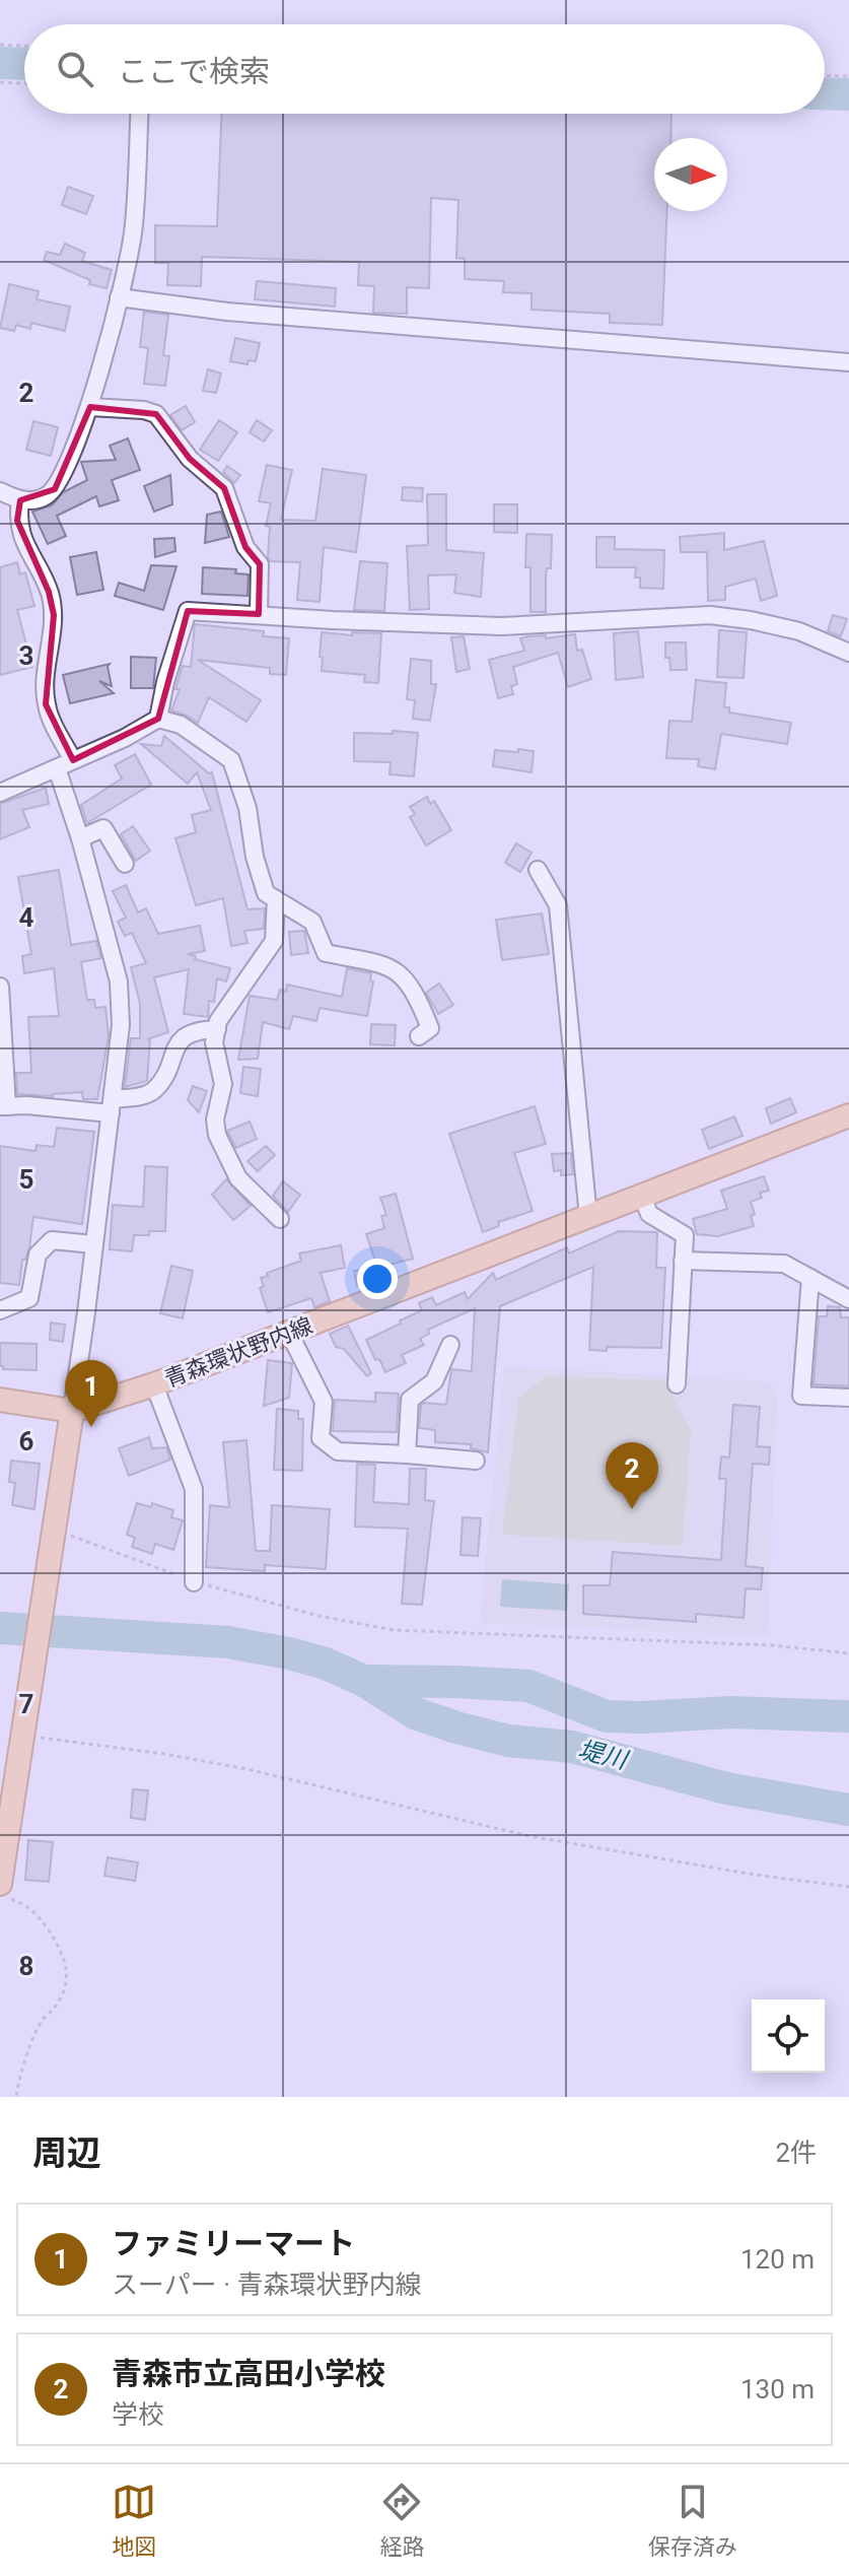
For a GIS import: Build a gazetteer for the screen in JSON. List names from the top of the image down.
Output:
{
  "streets": {
    "main road": ["青森環状野内線"]
  },
  "water": ["堤川"],
  "north": "right",
  "page": {
    "search": "ここで検索",
    "pins": ["1", "2"],
    "heading": ["周辺", "2件"],
    "list": [
      {
        "mark": "1",
        "name": "ファミリーマート",
        "note": "スーパー · 青森環状野内線",
        "value": "120 m"
      },
      {
        "mark": "2",
        "name": "青森市立高田小学校",
        "note": "学校",
        "value": "130 m"
      }
    ],
    "nav": ["地図", "経路", "保存済み"]
  },
  "grid": {
    "rows": [
      "2",
      "3",
      "4",
      "5",
      "6",
      "7",
      "8"
    ]
  }
}
